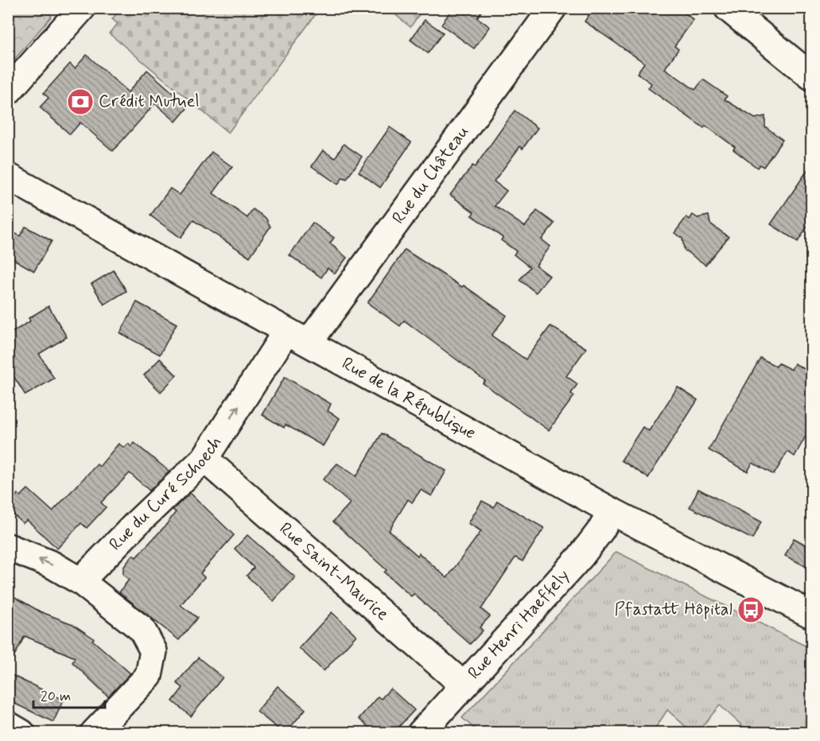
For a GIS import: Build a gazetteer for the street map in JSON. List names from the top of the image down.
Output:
{
  "streets": {
    "street": [
      "Rue du Château",
      "Rue de la République",
      "Rue du Curé Schoech",
      "Rue Saint-Maurice",
      "Rue Henri Haeffely"
    ]
  },
  "crossings": [
    ["Rue du Château", "Rue de la République"],
    ["Rue du Château", "Rue du Curé Schoech"],
    ["Rue de la République", "Rue du Curé Schoech"],
    ["Rue de la République", "Rue Henri Haeffely"],
    ["Rue du Curé Schoech", "Rue Saint-Maurice"],
    ["Rue Saint-Maurice", "Rue Henri Haeffely"]
  ],
  "one_way": ["Rue du Curé Schoech"],
  "places": {
    "bank": ["Crédit Mutuel"],
    "bus stop": ["Pfastatt Hôpital"]
  },
  "scale_bar": "20 m"
}
